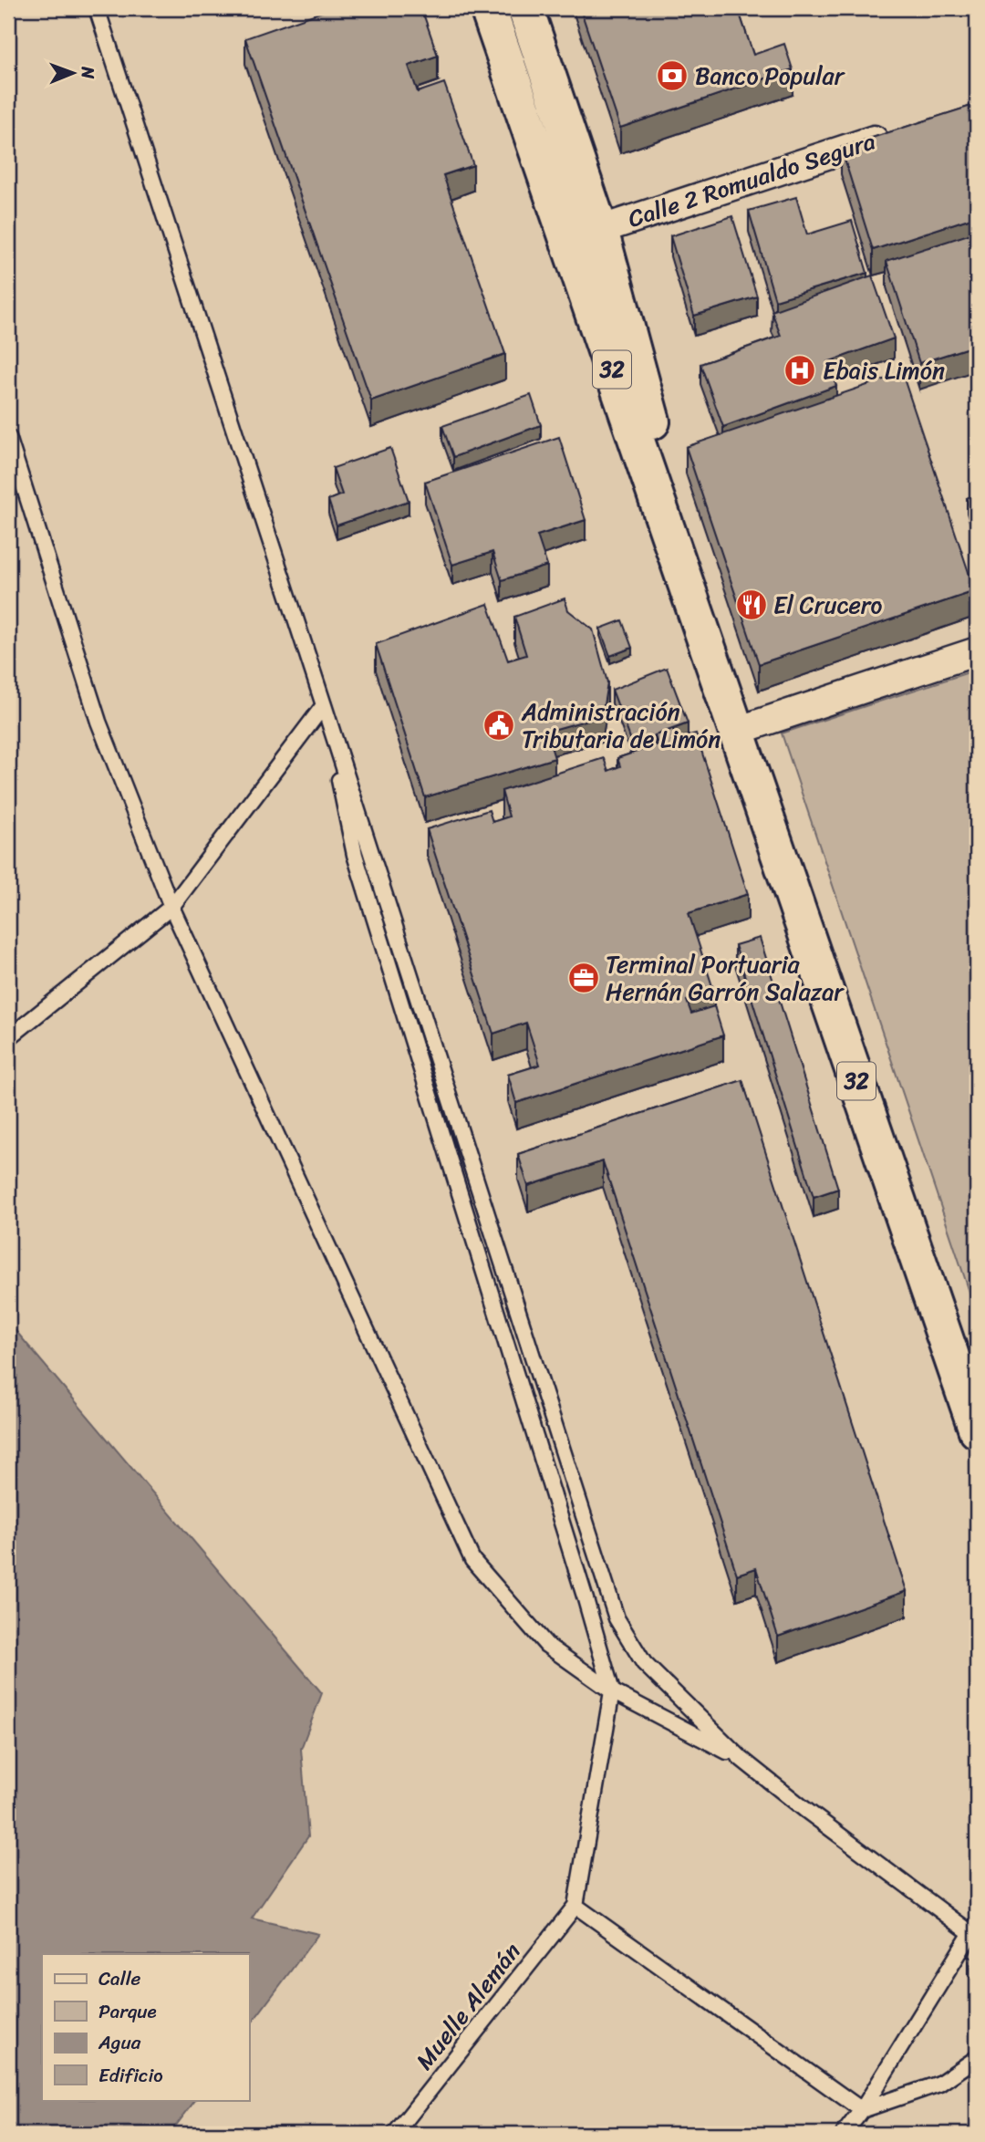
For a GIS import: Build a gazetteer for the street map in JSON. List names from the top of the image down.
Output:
{
  "streets": {
    "highway": ["32"],
    "street": ["Calle 2 Romualdo Segura"],
    "lane": ["Muelle Alemán"]
  },
  "crossings": [
    ["Calle 2 Romualdo Segura", "32"]
  ],
  "places": {
    "bank": ["Banco Popular"],
    "hospital": ["Ebais Limón"],
    "restaurant": ["El Crucero"],
    "public building": ["Administración Tributaria de Limón"],
    "office": ["Terminal Portuaria Hernán Garrón Salazar"]
  },
  "legend": [
    "Calle",
    "Parque",
    "Agua",
    "Edificio"
  ],
  "north": "right"
}
